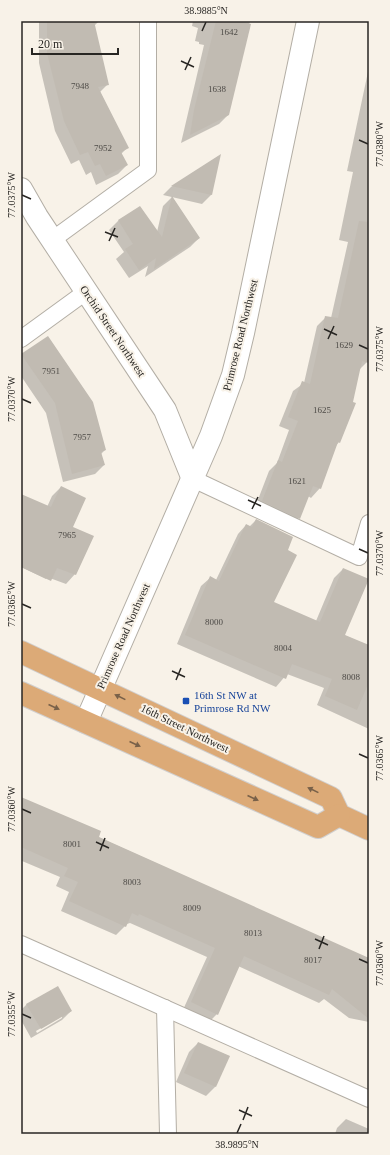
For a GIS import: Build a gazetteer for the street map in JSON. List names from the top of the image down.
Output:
{
  "streets": {
    "main road": ["16th Street Northwest"],
    "street": ["Orchid Street Northwest", "Primrose Road Northwest"]
  },
  "crossings": [
    ["Orchid Street Northwest", "Primrose Road Northwest"],
    ["Primrose Road Northwest", "16th Street Northwest"]
  ],
  "places": {
    "transit": ["16th St NW at Primrose Rd NW"]
  },
  "house_numbers": [
    "1642",
    "7948",
    "1638",
    "7952",
    "1629",
    "7951",
    "1625",
    "7957",
    "1621",
    "7965",
    "8000",
    "8004",
    "8008",
    "8001",
    "8003",
    "8009",
    "8013",
    "8017"
  ],
  "scale_bar": "20 m",
  "coordinates": [
    "38.9885°N",
    "77.0380°W",
    "77.0375°W",
    "77.0370°W",
    "77.0365°W",
    "77.0360°W",
    "77.0355°W",
    "38.9895°N"
  ]
}
